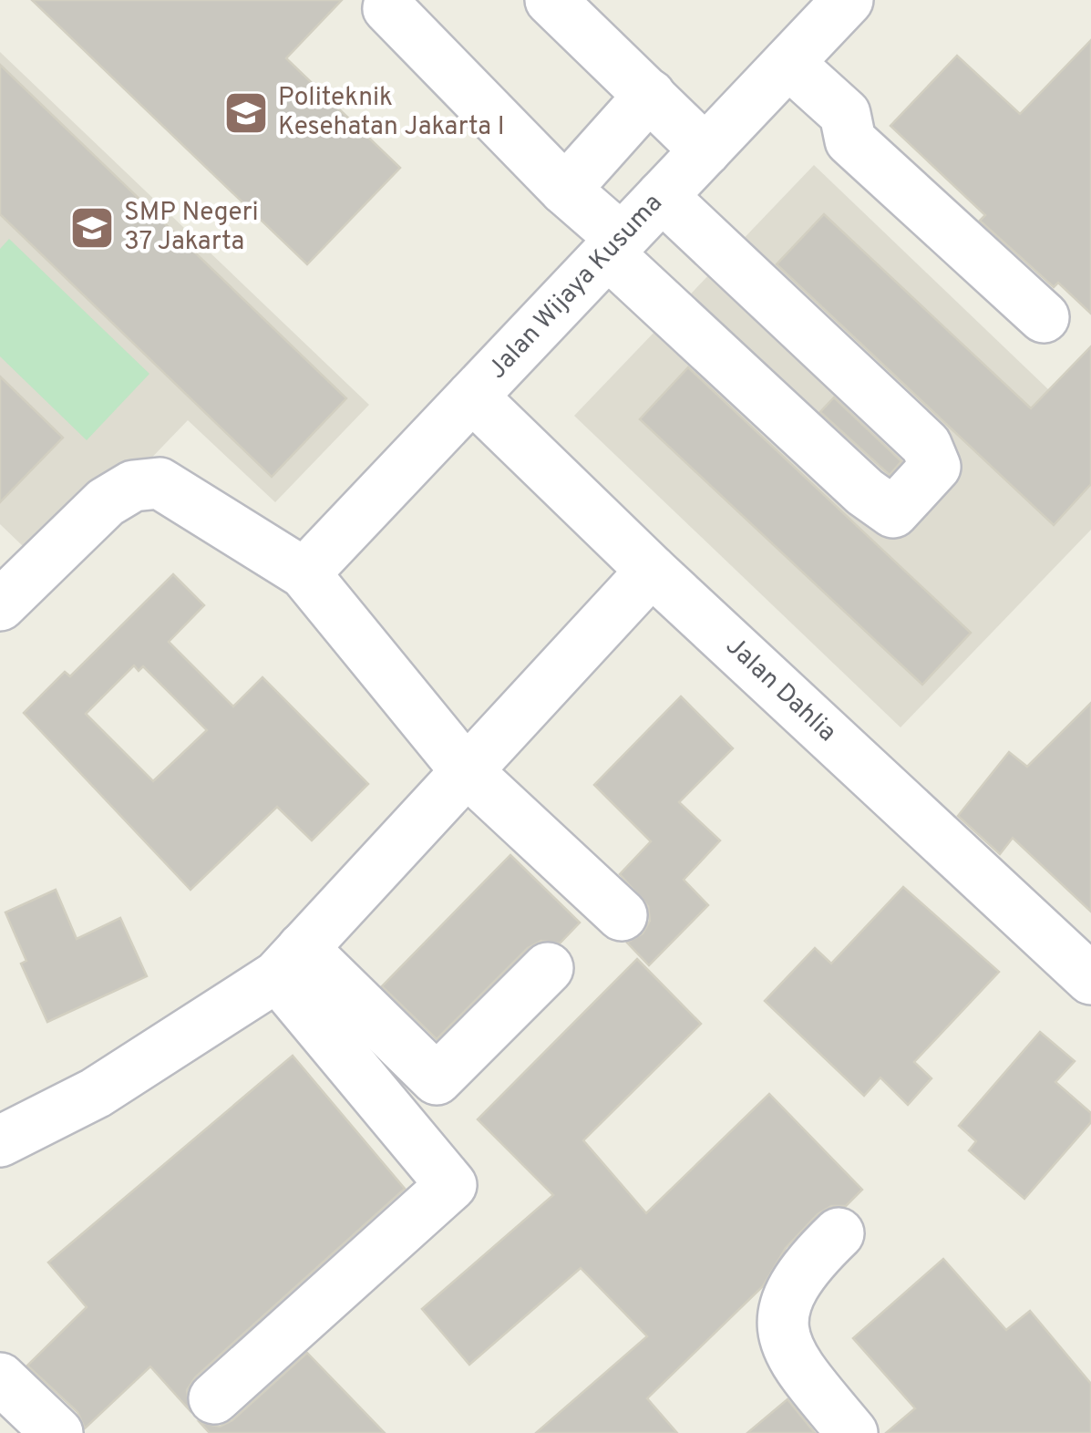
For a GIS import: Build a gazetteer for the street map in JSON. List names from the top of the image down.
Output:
{
  "streets": {
    "street": ["Jalan Wijaya Kusuma", "Jalan Dahlia"]
  },
  "crossings": [
    ["Jalan Wijaya Kusuma", "Jalan Dahlia"]
  ],
  "places": {
    "school or university": ["Politeknik Kesehatan Jakarta I", "SMP Negeri 37 Jakarta"]
  }
}
